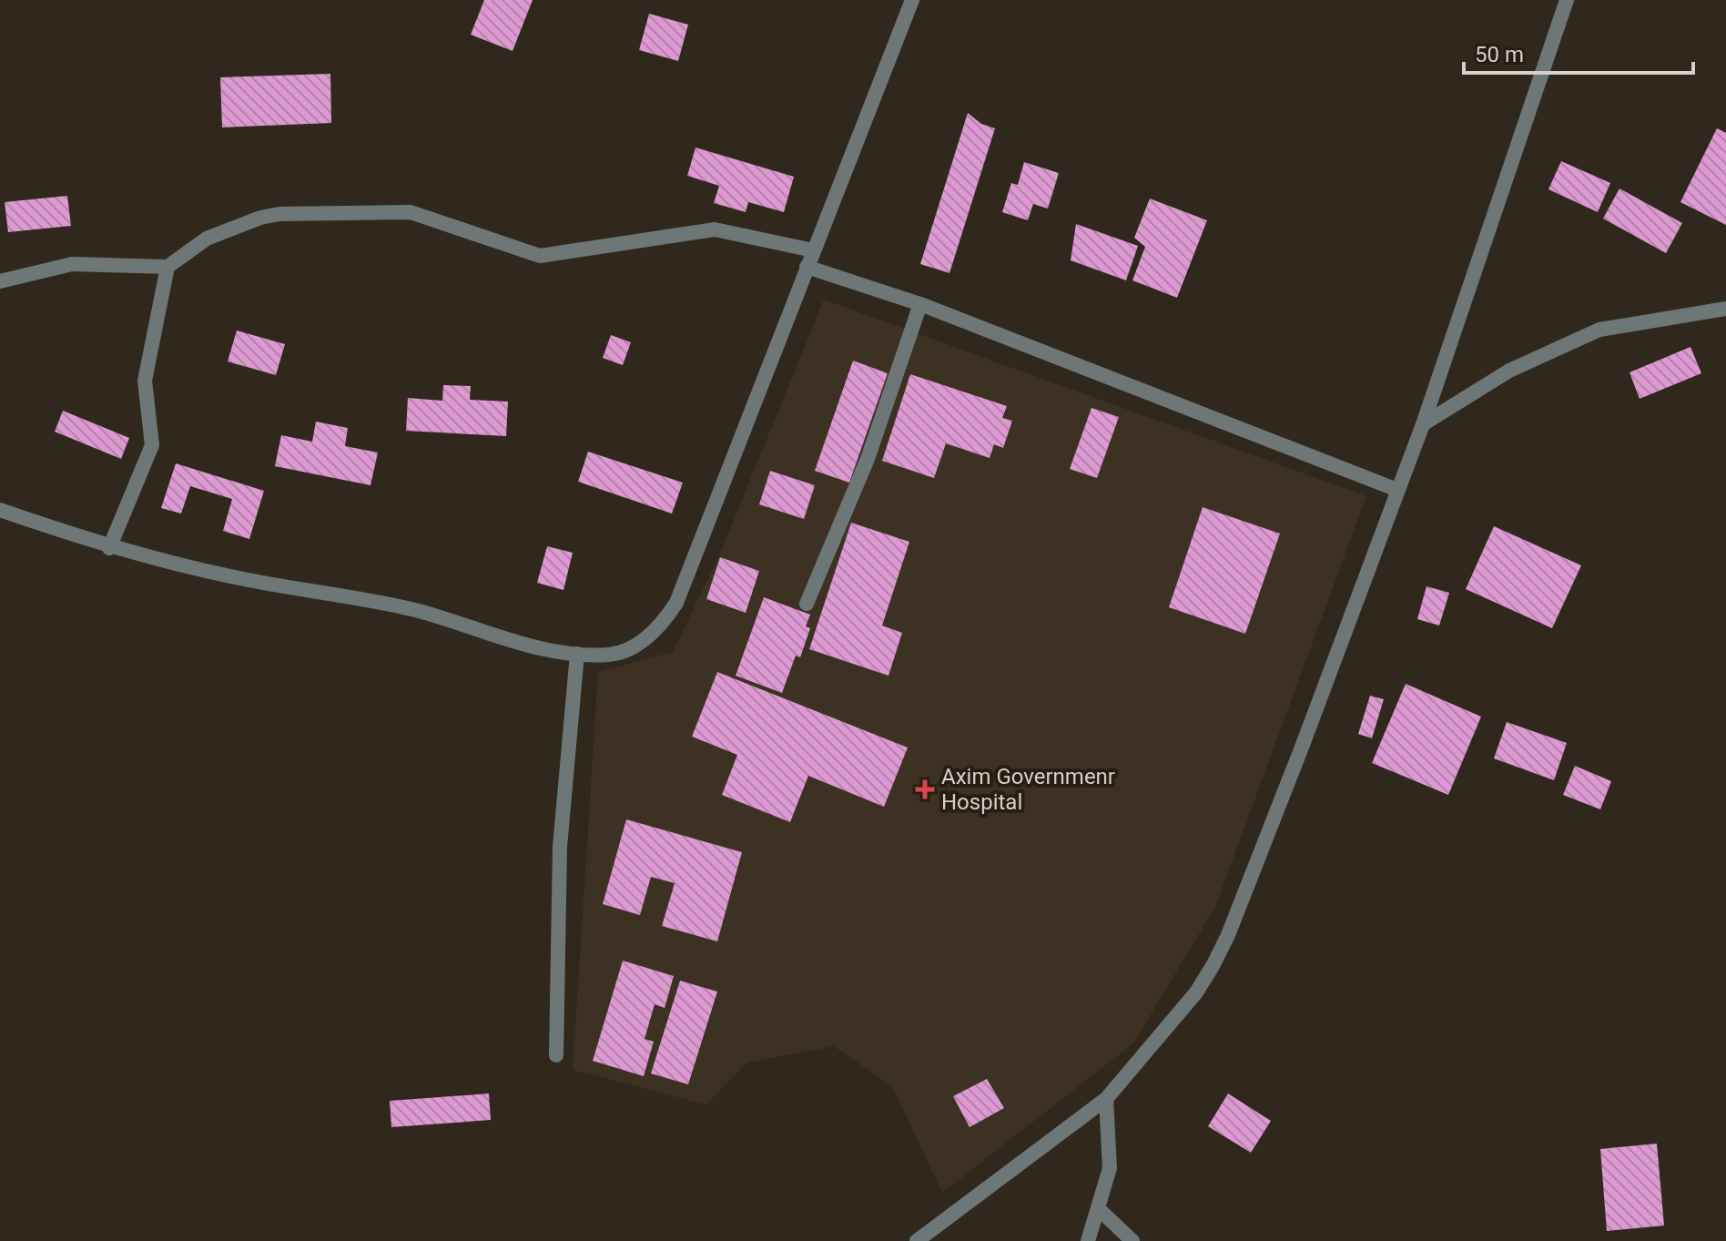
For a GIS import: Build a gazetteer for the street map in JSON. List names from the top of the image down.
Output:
{
  "places": {
    "health": ["Axim Governmenr Hospital"]
  },
  "scale_bar": "50 m"
}
